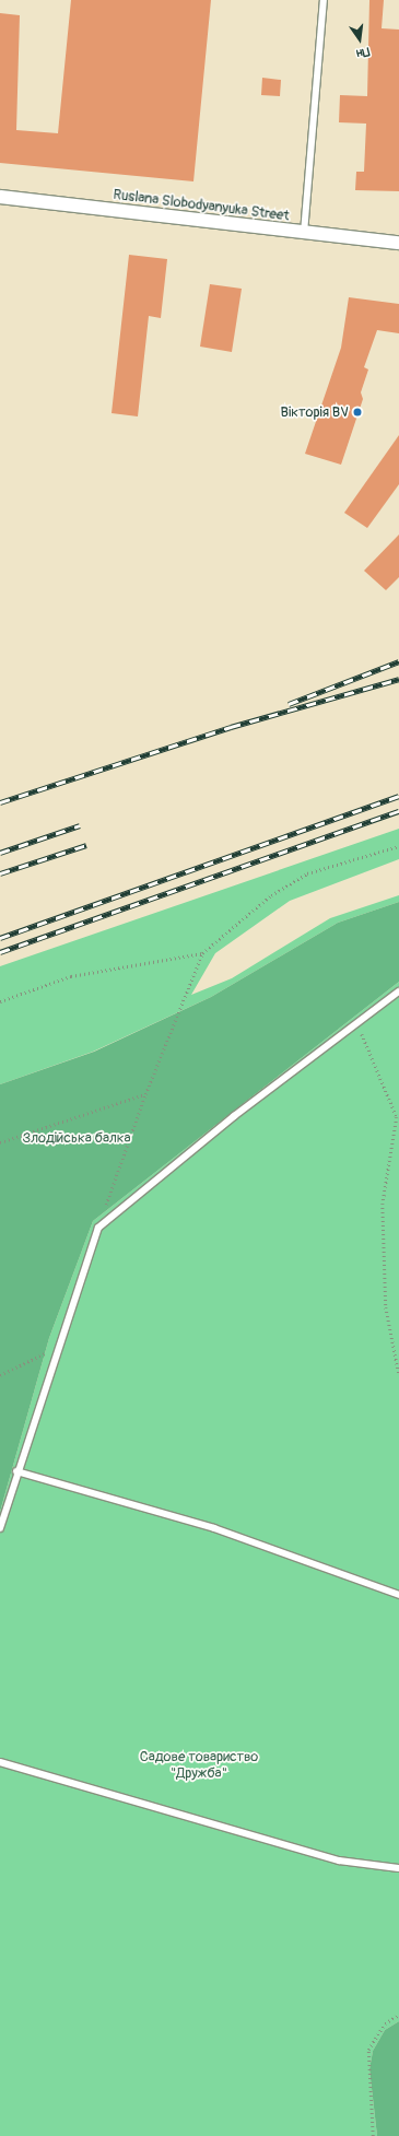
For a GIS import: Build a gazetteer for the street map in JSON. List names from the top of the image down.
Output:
{
  "streets": {
    "street": ["Ruslana Slobodyanyuka Street"]
  },
  "parks": ["Злодійська балка", "Садове товариство \"Дружба\""],
  "places": ["Вікторія BV"],
  "north": "bottom"
}
